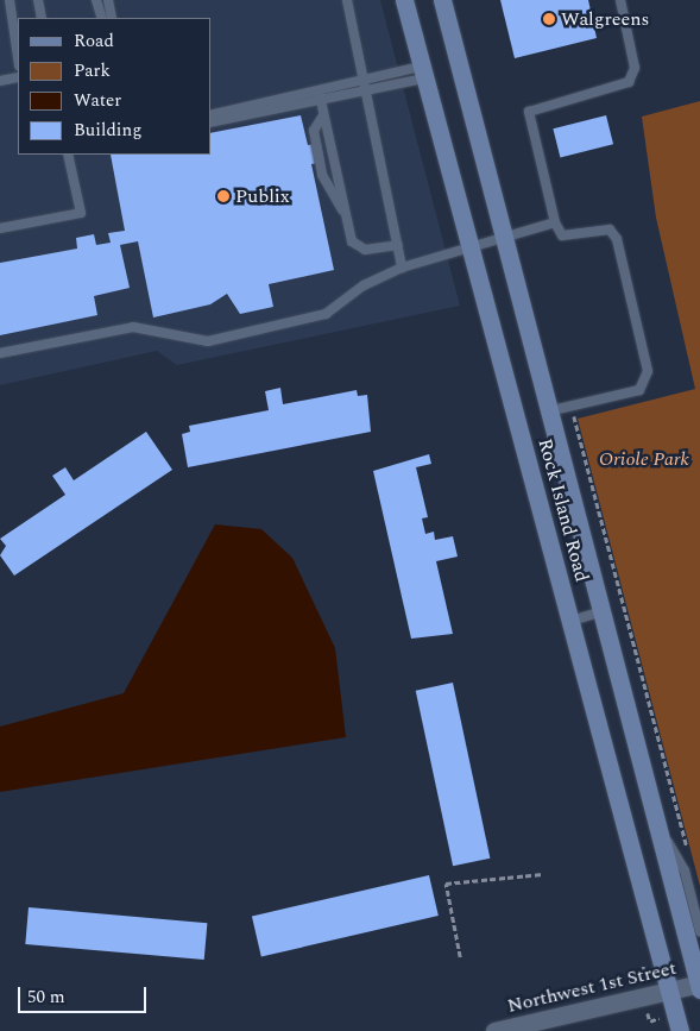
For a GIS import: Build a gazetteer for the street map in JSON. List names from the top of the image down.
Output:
{
  "streets": {
    "main road": ["Rock Island Road"],
    "street": ["Northwest 1st Street"]
  },
  "crossings": [
    ["Rock Island Road", "Northwest 1st Street"]
  ],
  "parks": ["Oriole Park"],
  "places": ["Walgreens", "Publix"],
  "legend": [
    "Road",
    "Park",
    "Water",
    "Building"
  ],
  "scale_bar": "50 m"
}
